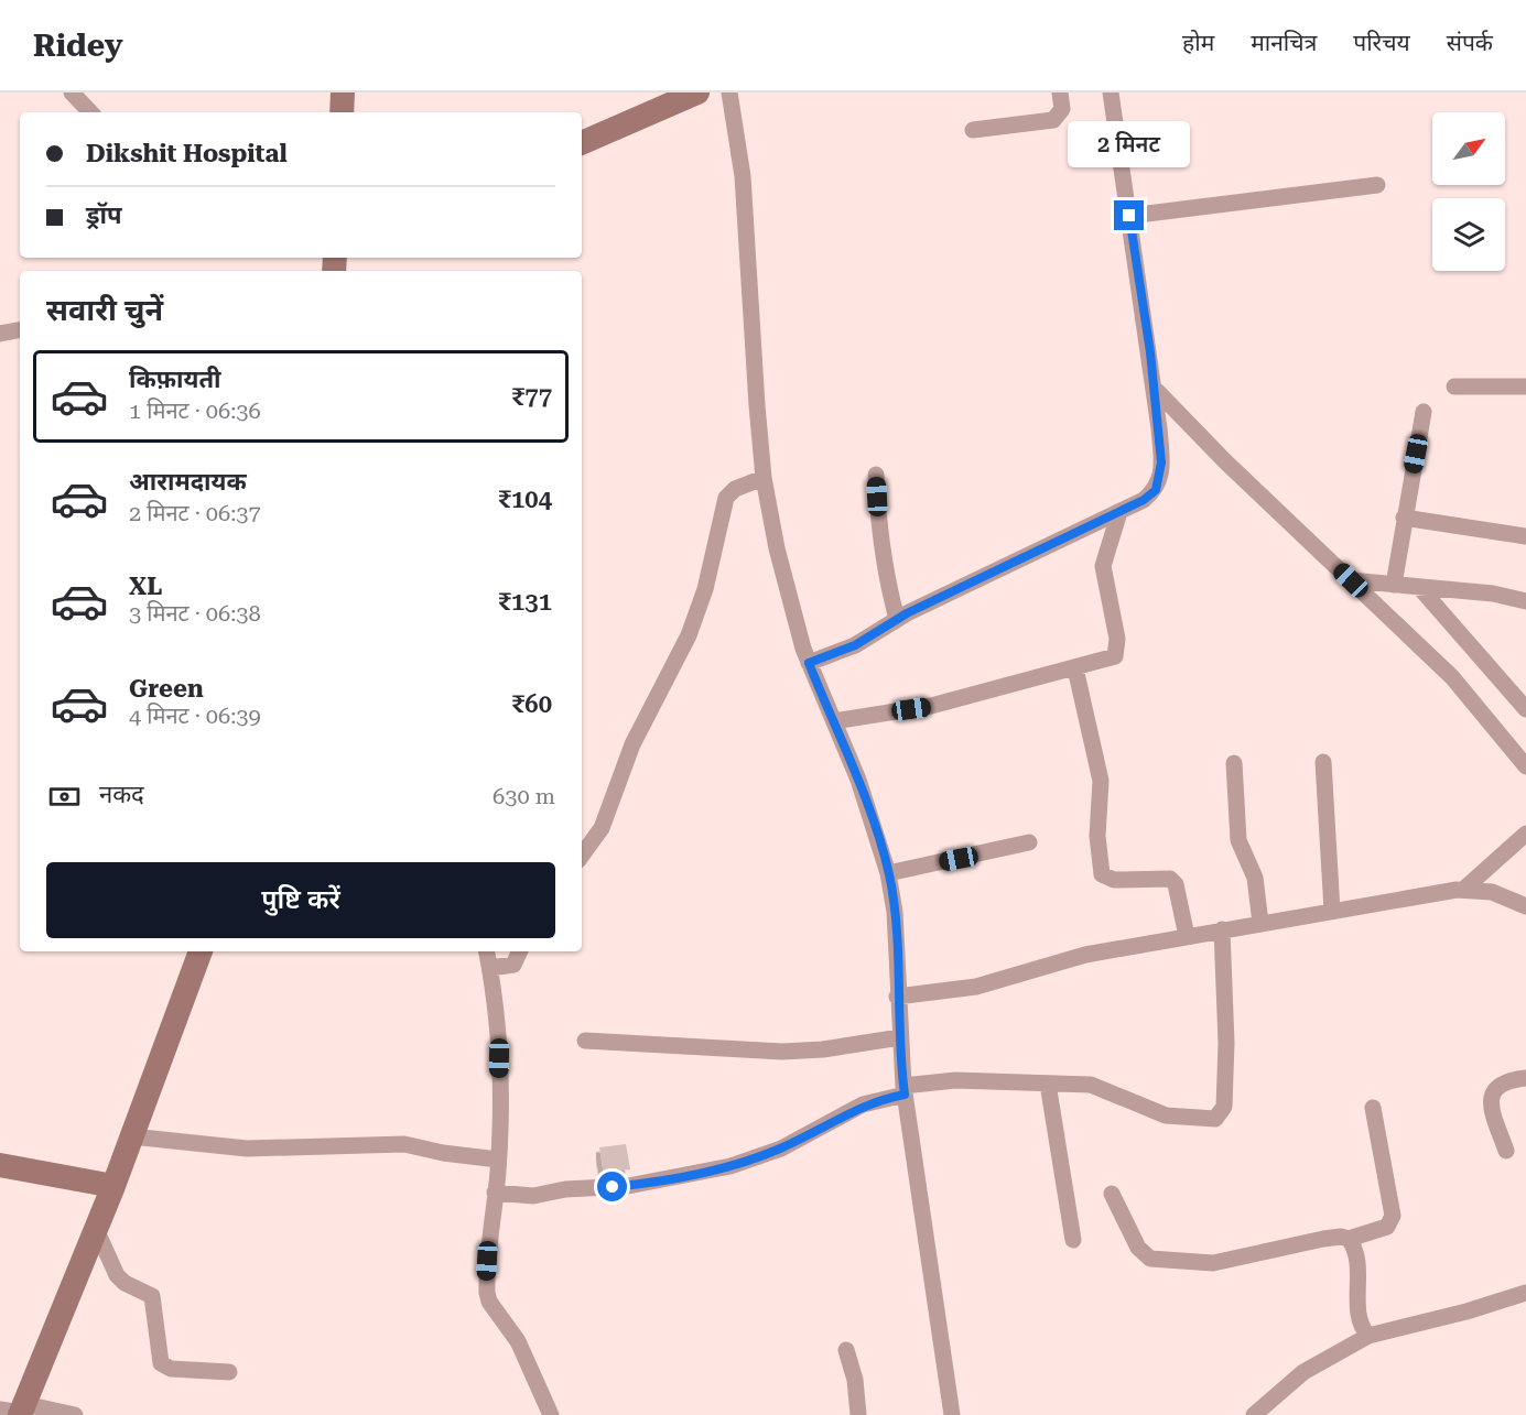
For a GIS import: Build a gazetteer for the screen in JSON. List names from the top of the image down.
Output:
{
  "north": "top right",
  "page": {
    "header": "Ridey",
    "nav": [
      "होम",
      "मानचित्र",
      "परिचय",
      "संपर्क"
    ],
    "banner": ["Dikshit Hospital", "ड्रॉप"],
    "bubble": "2 मिनट",
    "heading": "सवारी चुनें",
    "list": [
      {
        "name": "किफ़ायती",
        "note": "1 मिनट · 06:36",
        "value": "₹77"
      },
      {
        "name": "आरामदायक",
        "note": "2 मिनट · 06:37",
        "value": "₹104"
      },
      {
        "name": "XL",
        "note": "3 मिनट · 06:38",
        "value": "₹131"
      },
      {
        "name": "Green",
        "note": "4 मिनट · 06:39",
        "value": "₹60"
      }
    ],
    "pay": ["नकद", "630 m"],
    "buttons": "पुष्टि करें"
  }
}
